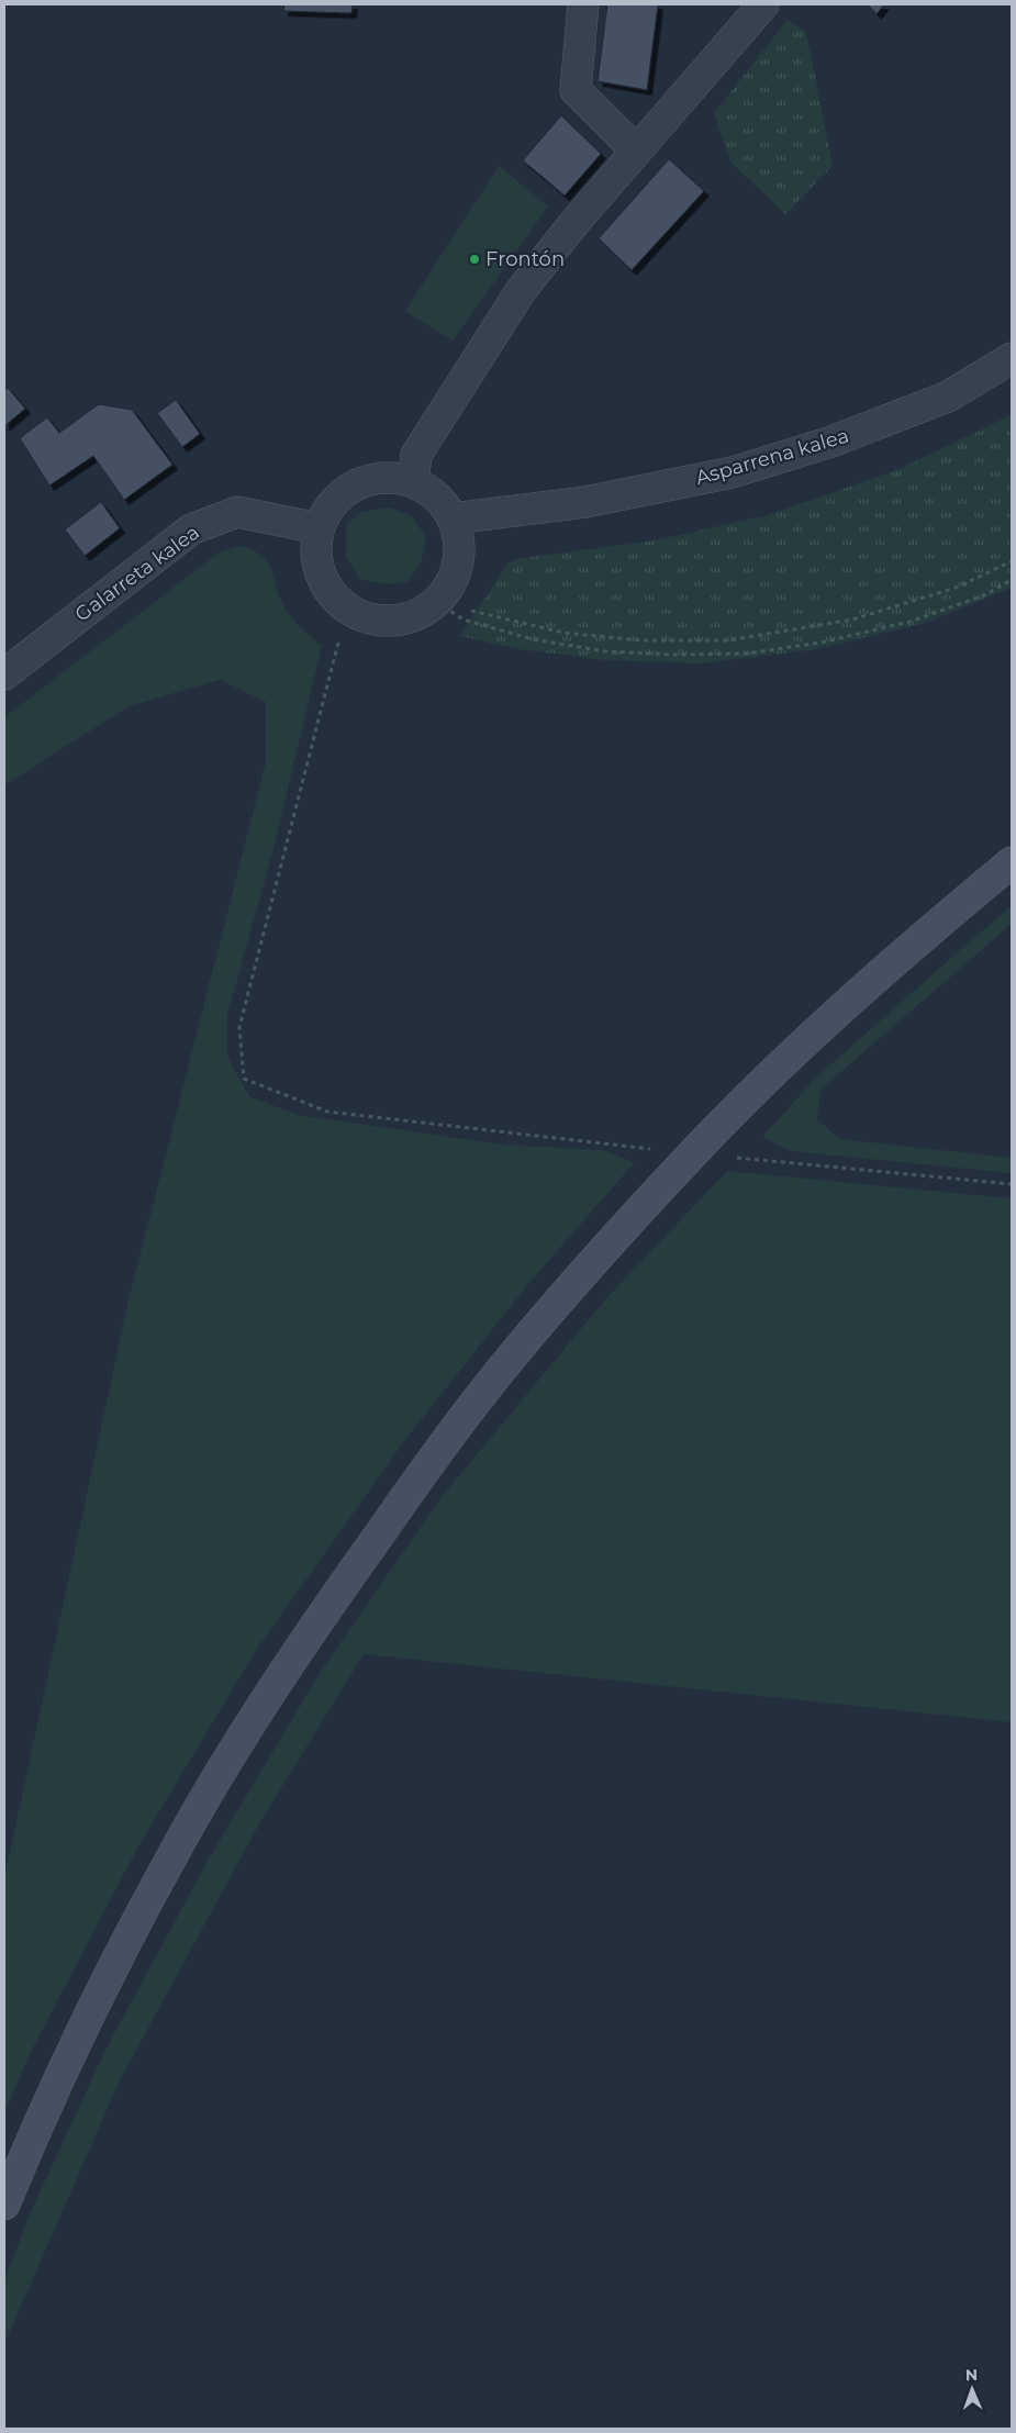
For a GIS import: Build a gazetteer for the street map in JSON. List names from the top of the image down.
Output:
{
  "streets": {
    "street": ["Asparrena kalea", "Galarreta kalea"]
  },
  "crossings": [
    ["Asparrena kalea", "Galarreta kalea"]
  ],
  "places": ["Frontón"],
  "north": "top"
}
